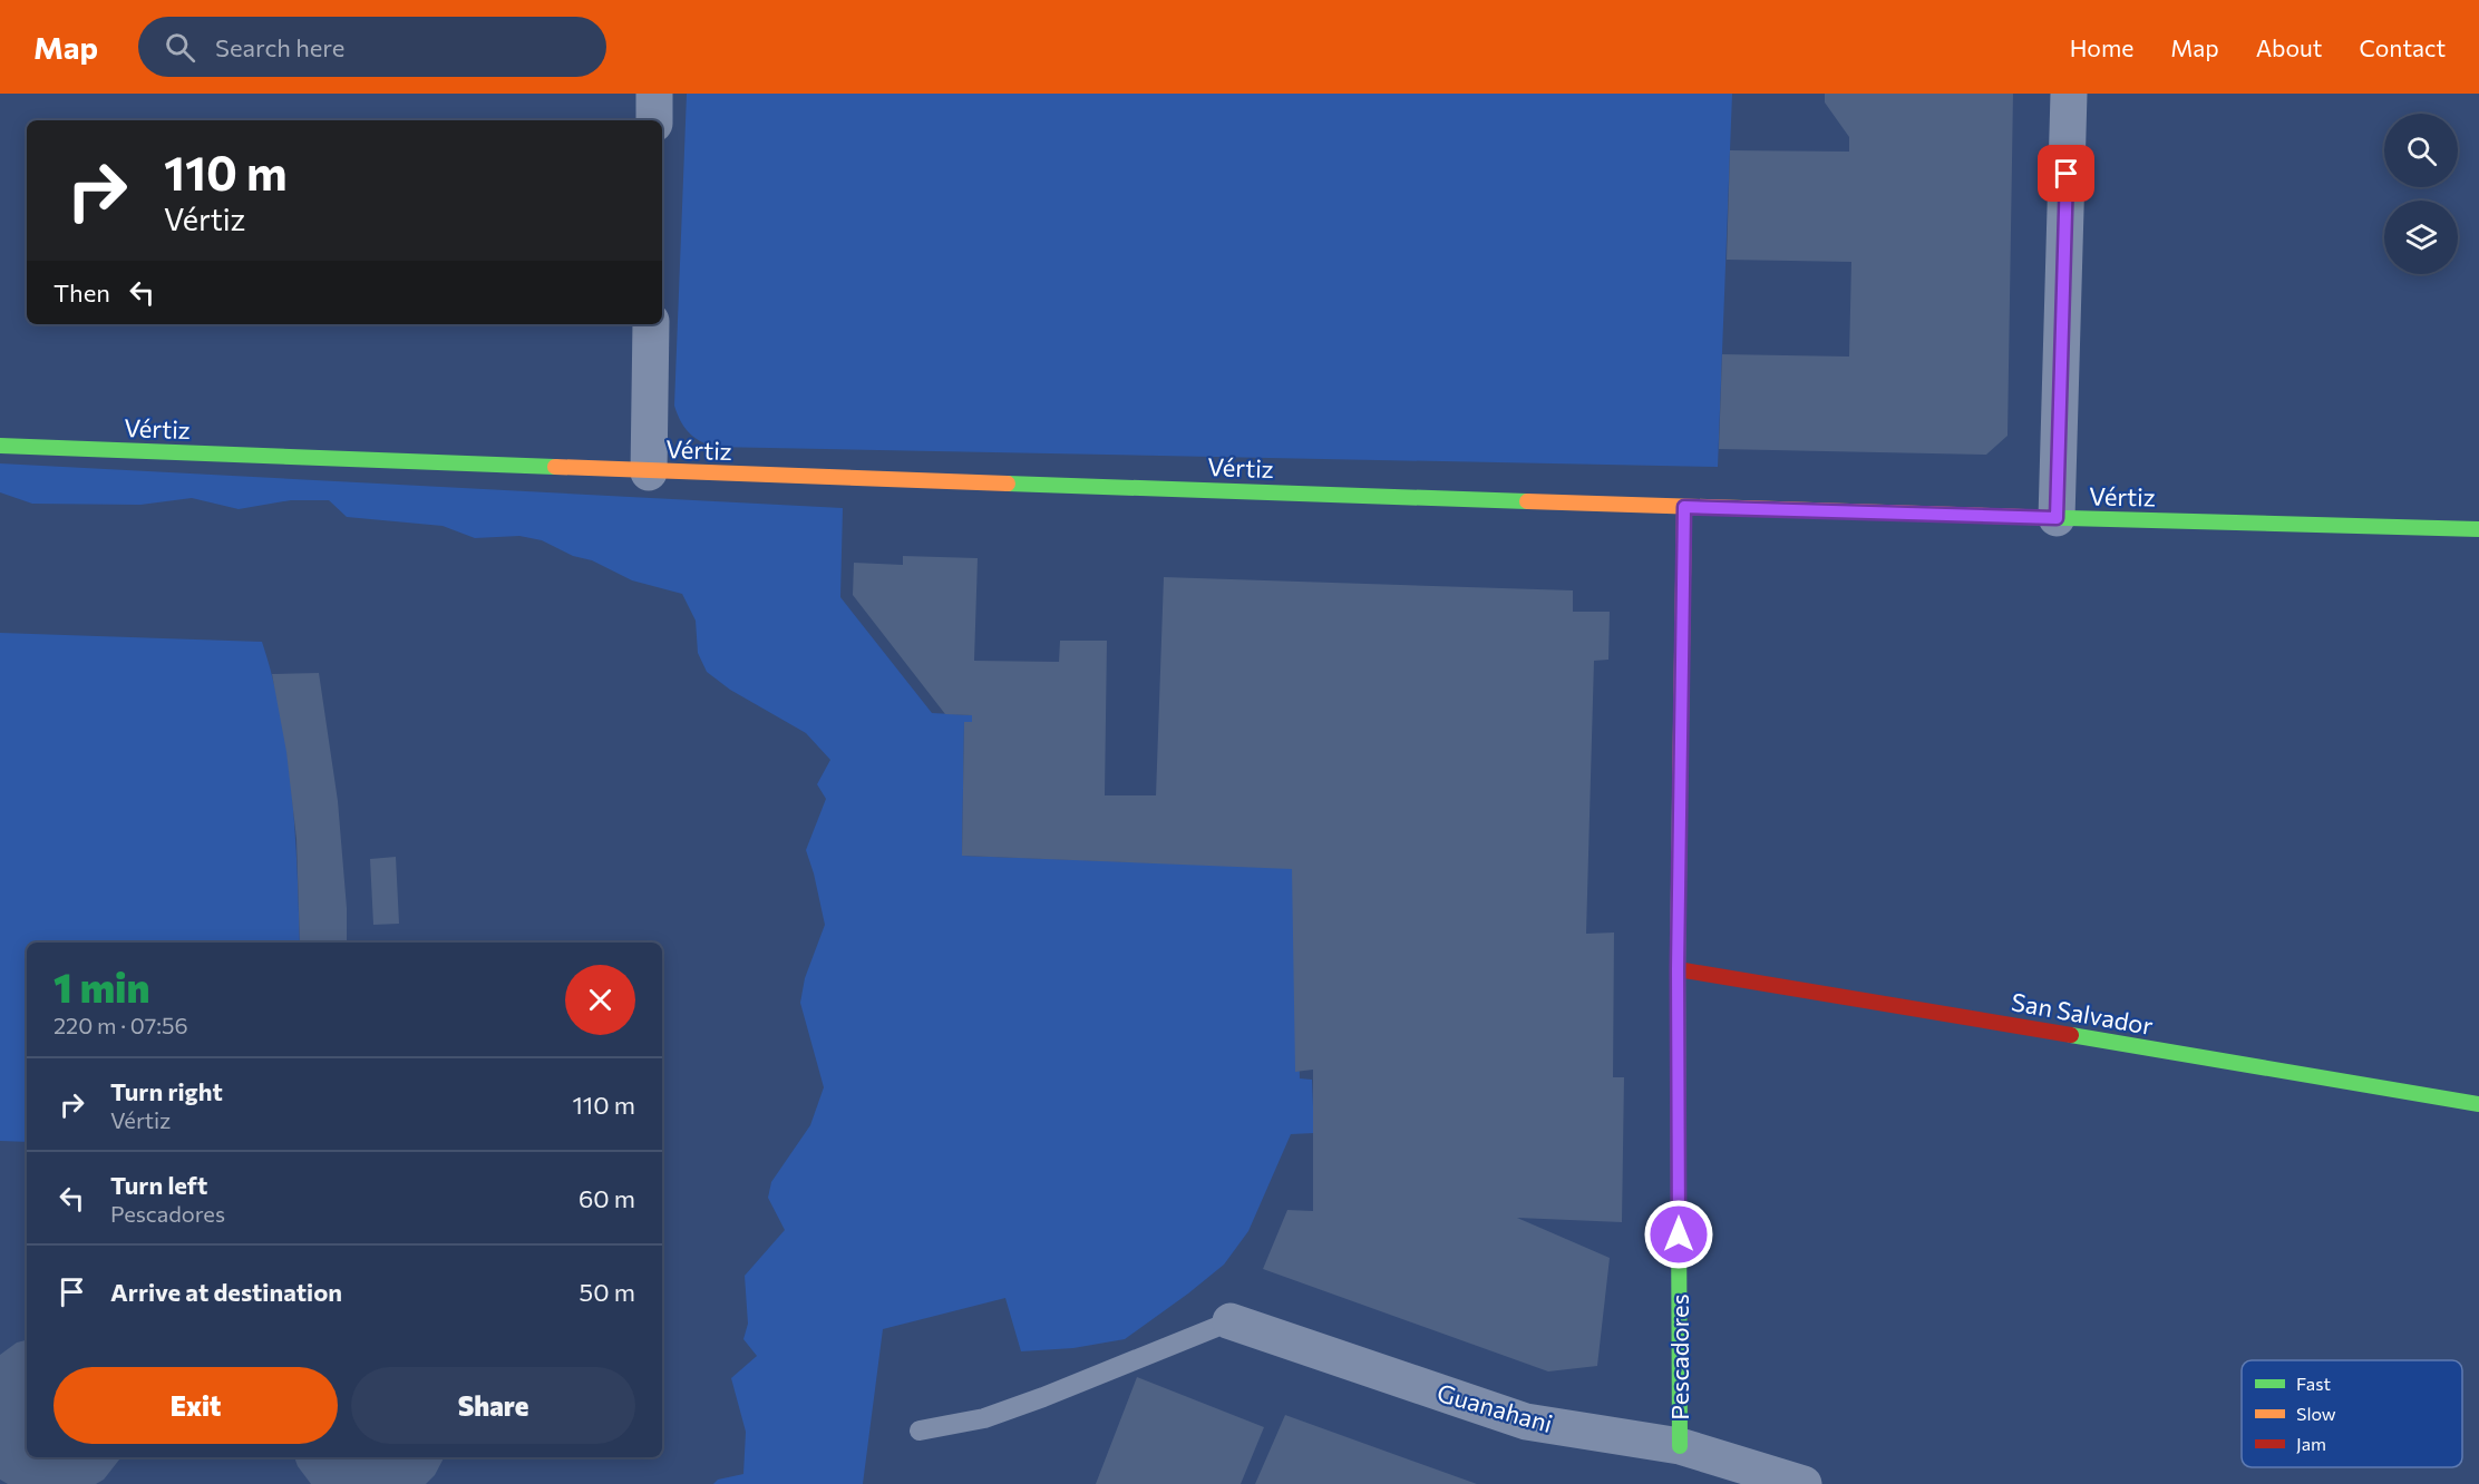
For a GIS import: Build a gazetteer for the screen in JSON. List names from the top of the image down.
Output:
{
  "streets": {
    "street": [
      "Vértiz",
      "San Salvador",
      "Pescadores",
      "Guanahani"
    ]
  },
  "crossings": [
    ["Vértiz", "Pescadores"],
    ["San Salvador", "Pescadores"],
    ["Pescadores", "Guanahani"]
  ],
  "legend": ["Fast", "Slow", "Jam"],
  "page": {
    "header": "Map",
    "search": "Search here",
    "nav": [
      "Home",
      "Map",
      "About",
      "Contact"
    ],
    "turn": ["110 m", "Vértiz"],
    "then": "Then",
    "heading": ["1 min", "220 m · 07:56"],
    "list": [
      {
        "name": "Turn right",
        "note": "Vértiz",
        "value": "110 m"
      },
      {
        "name": "Turn left",
        "note": "Pescadores",
        "value": "60 m"
      },
      {
        "name": "Arrive at destination",
        "value": "50 m"
      }
    ],
    "buttons": ["Exit", "Share"]
  }
}
